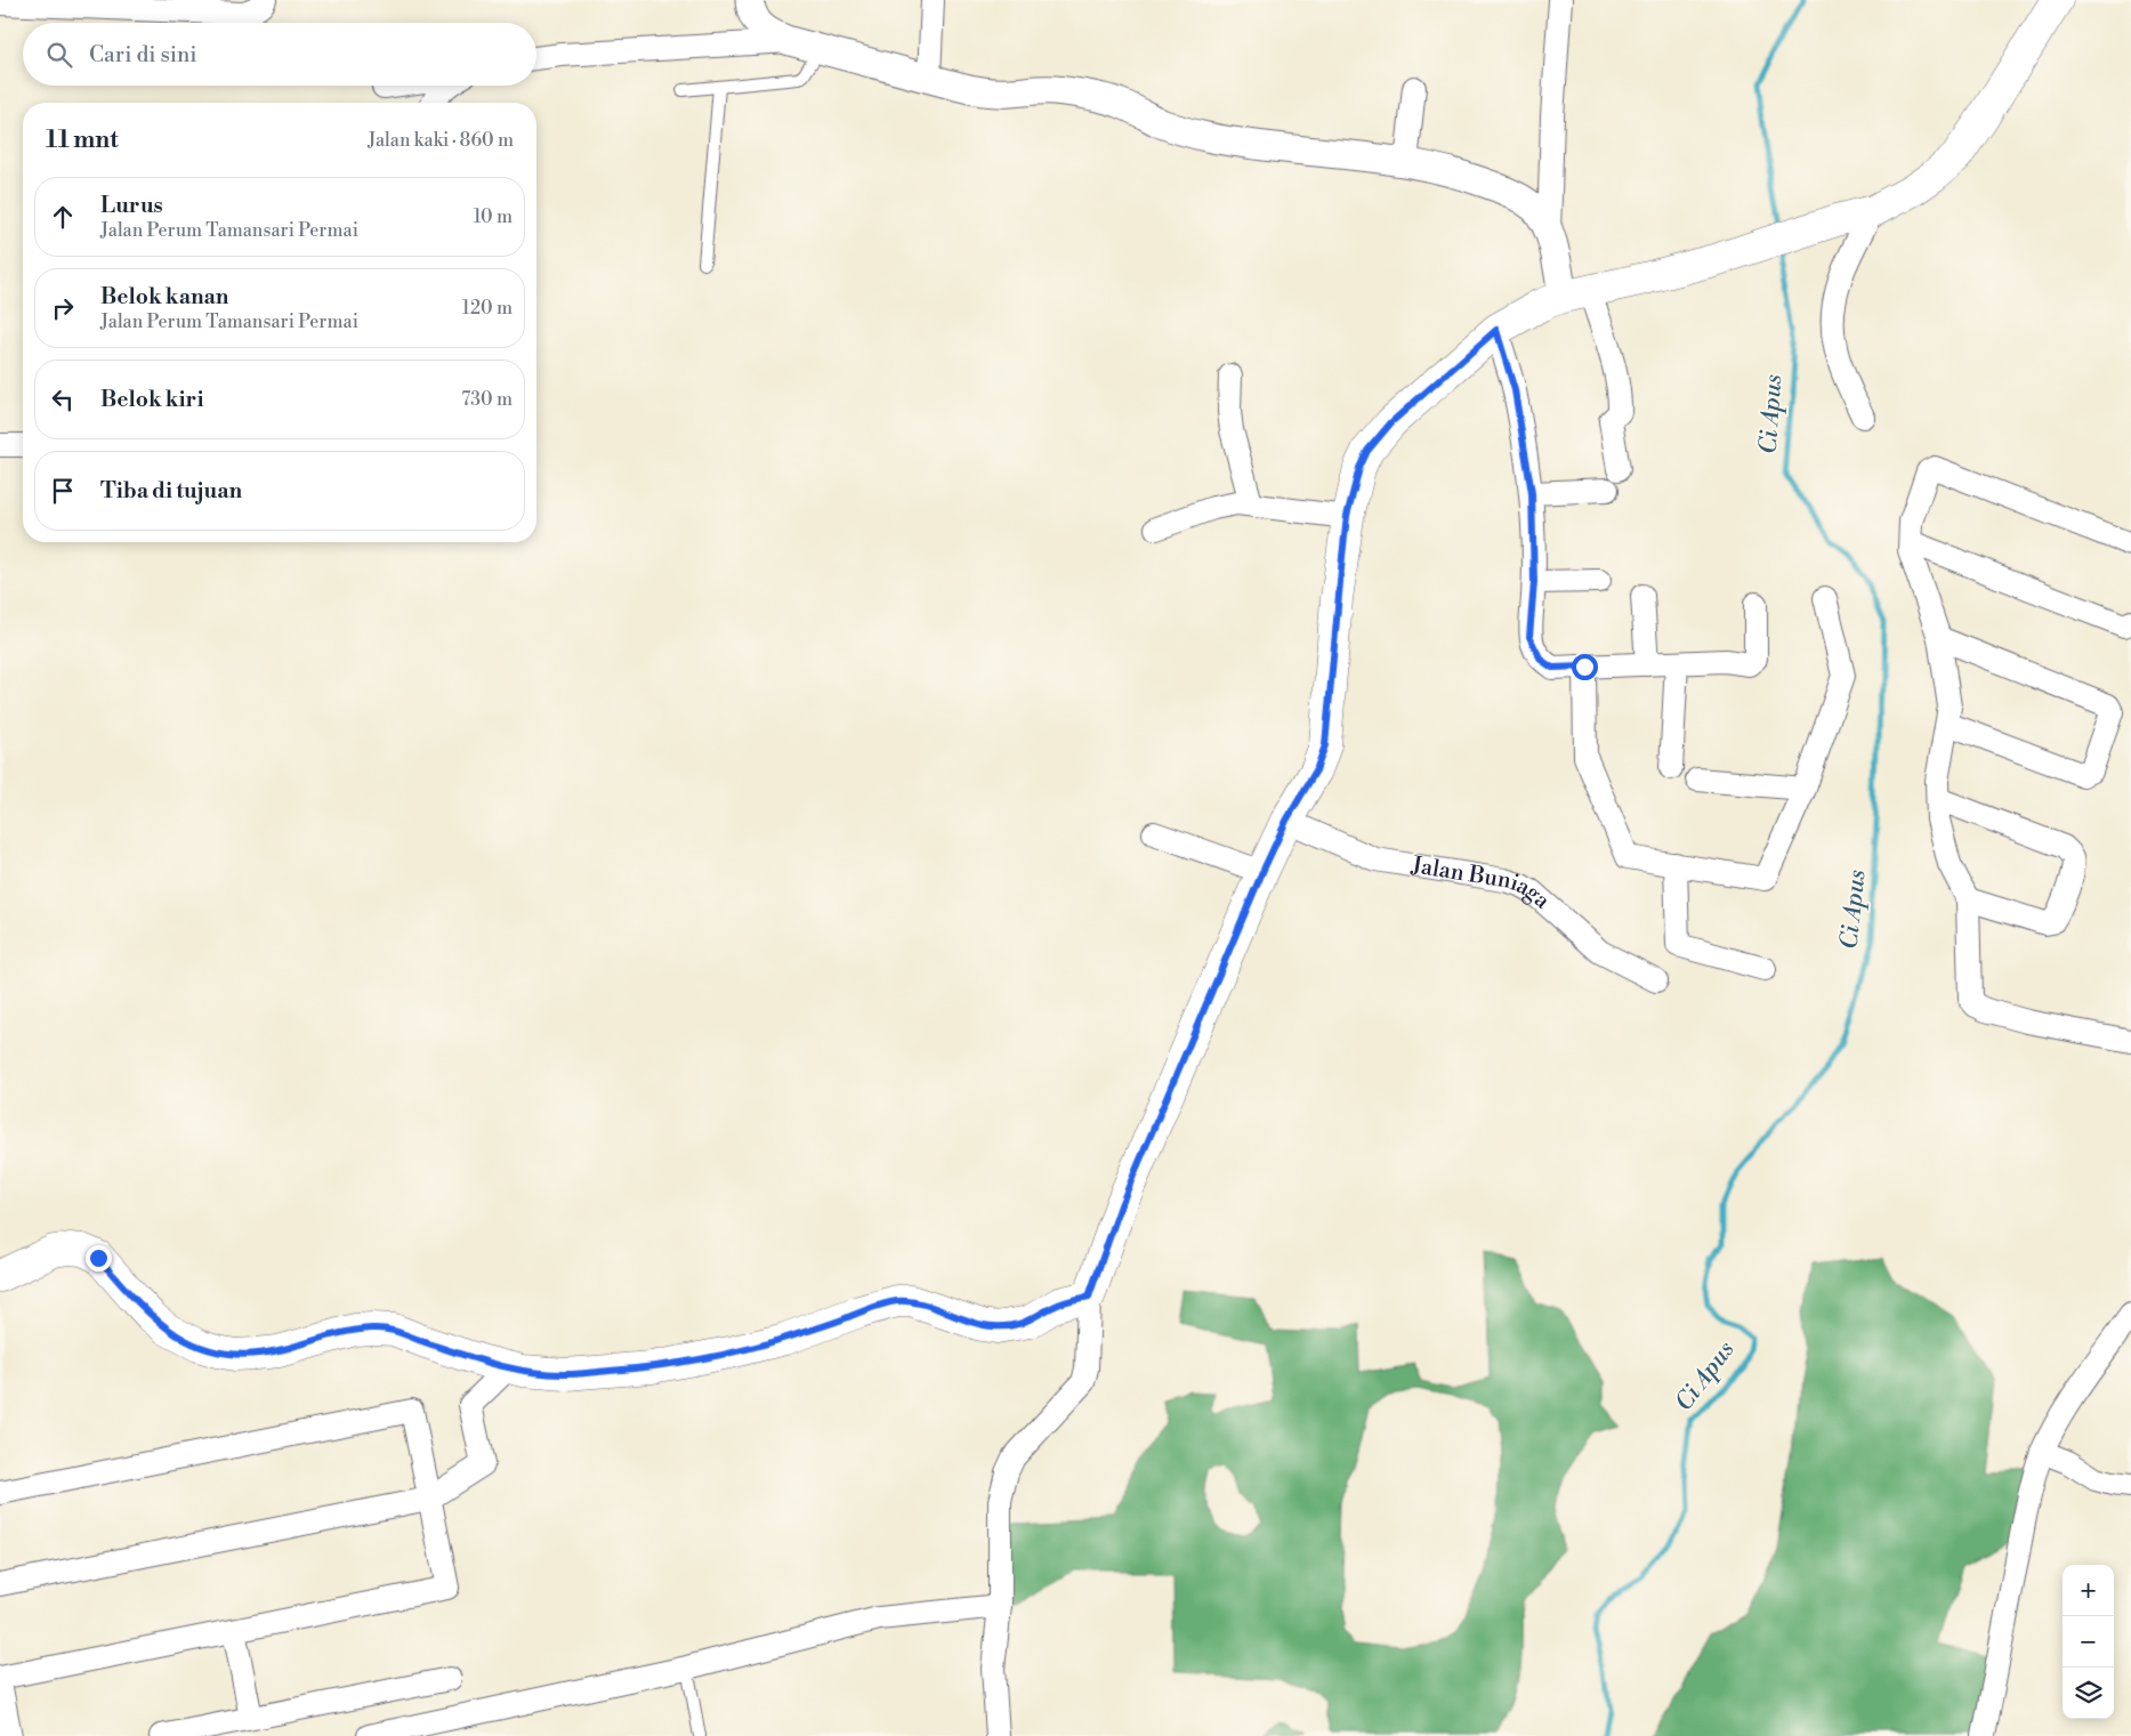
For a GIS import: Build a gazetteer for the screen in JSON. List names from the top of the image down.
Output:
{
  "streets": {
    "street": ["Jalan Buniaga"]
  },
  "water": ["Ci Apus"],
  "page": {
    "search": "Cari di sini",
    "heading": ["11 mnt", "Jalan kaki · 860 m"],
    "list": [
      ["Lurus", "Jalan Perum Tamansari Permai", "10 m"],
      ["Belok kanan", "Jalan Perum Tamansari Permai", "120 m"],
      ["Belok kiri", "730 m"],
      "Tiba di tujuan"
    ],
    "map_buttons": ["+", "−"]
  }
}
